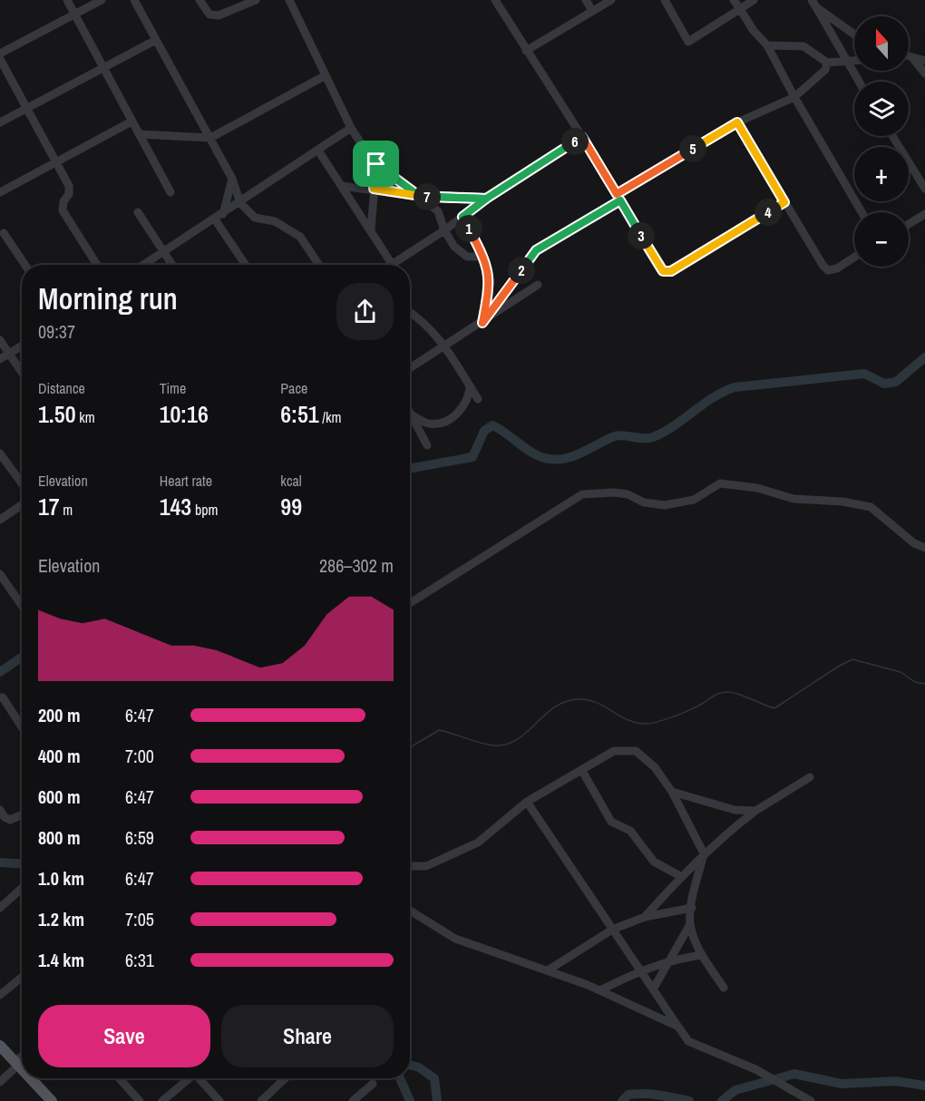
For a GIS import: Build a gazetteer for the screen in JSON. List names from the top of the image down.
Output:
{
  "north": "top",
  "page": {
    "map_buttons": ["+", "−"],
    "pins": [
      "6",
      "5",
      "7",
      "4",
      "1",
      "3",
      "2"
    ],
    "heading": ["Morning run", "09:37"],
    "stats": [
      ["Distance", "1.50 km"],
      ["Time", "10:16"],
      ["Pace", "6:51 /km"],
      ["Elevation", "17 m"],
      ["Heart rate", "143 bpm"],
      ["kcal", "99"]
    ],
    "chart": ["Elevation", "286–302 m"],
    "list": [
      {
        "name": "200 m",
        "note": "6:47"
      },
      {
        "name": "400 m",
        "note": "7:00"
      },
      {
        "name": "600 m",
        "note": "6:47"
      },
      {
        "name": "800 m",
        "note": "6:59"
      },
      {
        "name": "1.0 km",
        "note": "6:47"
      },
      {
        "name": "1.2 km",
        "note": "7:05"
      },
      {
        "name": "1.4 km",
        "note": "6:31"
      }
    ],
    "buttons": ["Save", "Share"]
  }
}
